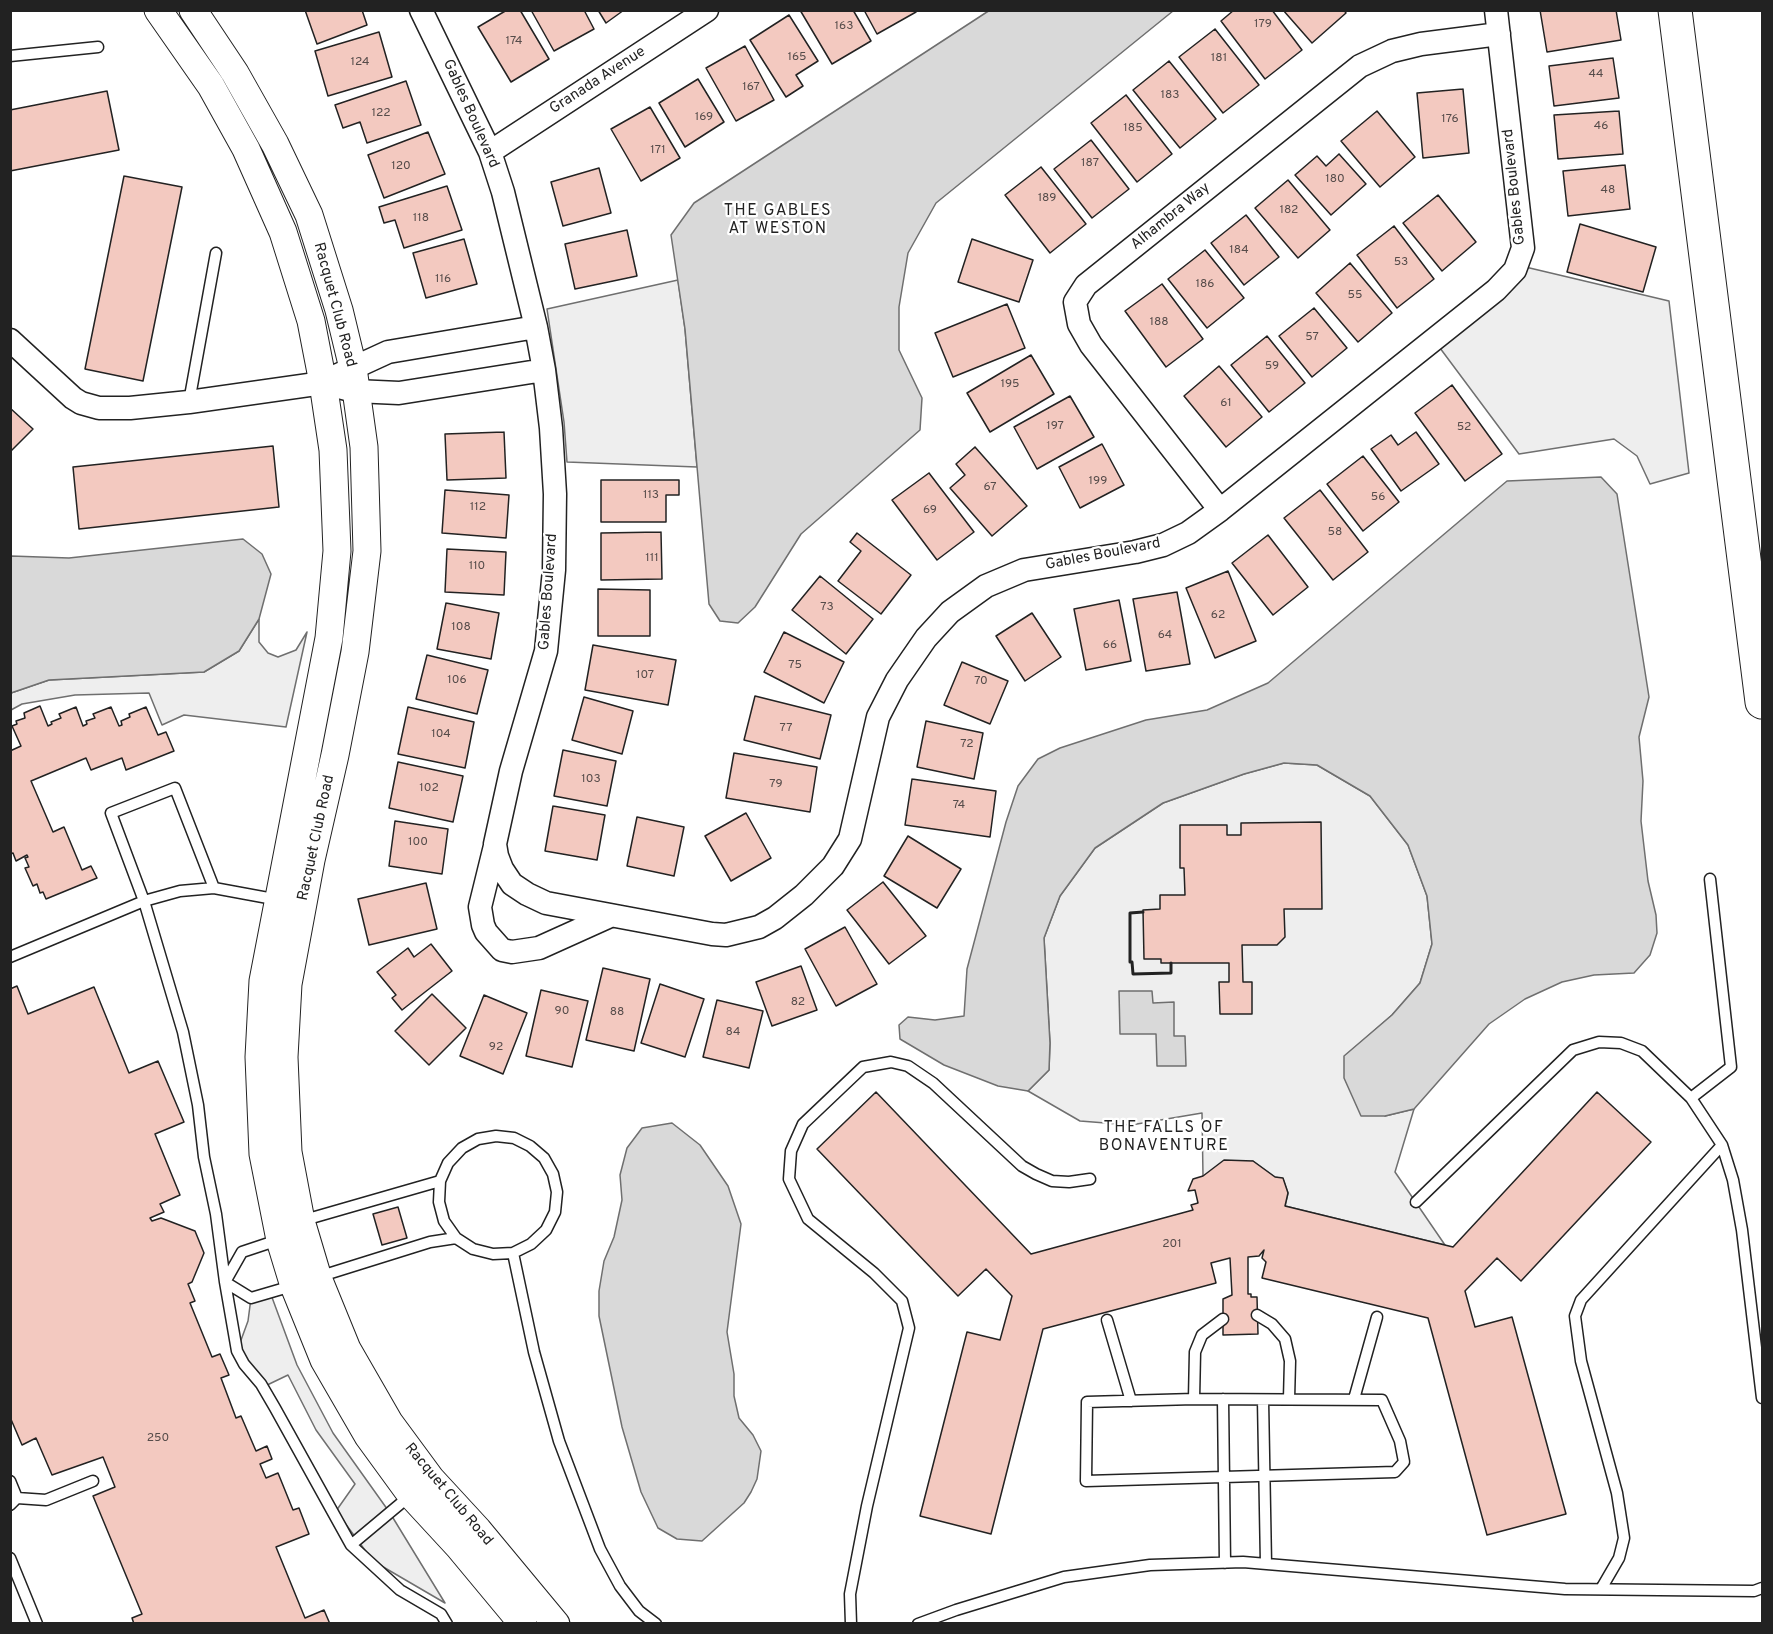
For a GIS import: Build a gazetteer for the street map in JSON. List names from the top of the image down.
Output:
{
  "streets": {
    "street": [
      "Granada Avenue",
      "Gables Boulevard",
      "Alhambra Way",
      "Racquet Club Road"
    ]
  },
  "crossings": [
    ["Granada Avenue", "Gables Boulevard"],
    ["Gables Boulevard", "Alhambra Way"]
  ],
  "districts": ["THE GABLES AT WESTON", "THE FALLS OF BONAVENTURE"],
  "house_numbers": [
    "179",
    "163",
    "174",
    "165",
    "181",
    "124",
    "44",
    "167",
    "183",
    "122",
    "169",
    "176",
    "46",
    "185",
    "171",
    "187",
    "120",
    "180",
    "48",
    "189",
    "182",
    "118",
    "184",
    "53",
    "116",
    "186",
    "55",
    "188",
    "57",
    "59",
    "195",
    "61",
    "197",
    "52",
    "199",
    "67",
    "113",
    "56",
    "112",
    "69",
    "58",
    "111",
    "110",
    "73",
    "62",
    "108",
    "64",
    "66",
    "75",
    "107",
    "106",
    "70",
    "77",
    "104",
    "72",
    "103",
    "79",
    "102",
    "74",
    "100",
    "82",
    "90",
    "88",
    "84",
    "92",
    "201",
    "250"
  ]
}
